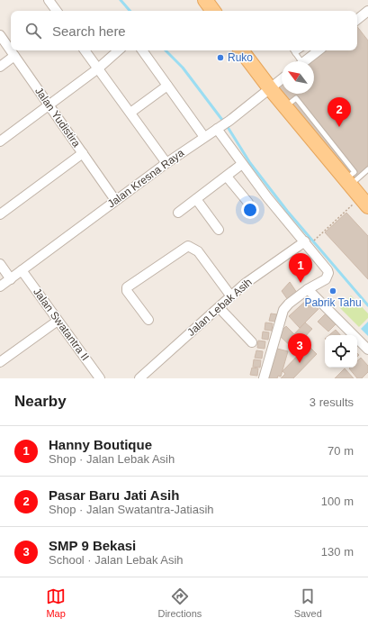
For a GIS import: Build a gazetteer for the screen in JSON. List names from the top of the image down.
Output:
{
  "streets": {
    "street": [
      "Jalan Yudistira",
      "Jalan Kresna Raya",
      "Jalan Lebak Asih",
      "Jalan Swatantra II"
    ]
  },
  "crossings": [
    ["Jalan Yudistira", "Jalan Kresna Raya"],
    ["Jalan Kresna Raya", "Jalan Swatantra II"]
  ],
  "places": ["Ruko", "Pabrik Tahu"],
  "north": "top left",
  "page": {
    "search": "Search here",
    "pins": ["2", "1", "3"],
    "heading": ["Nearby", "3 results"],
    "list": [
      {
        "mark": "1",
        "name": "Hanny Boutique",
        "note": "Shop · Jalan Lebak Asih",
        "value": "70 m"
      },
      {
        "mark": "2",
        "name": "Pasar Baru Jati Asih",
        "note": "Shop · Jalan Swatantra-Jatiasih",
        "value": "100 m"
      },
      {
        "mark": "3",
        "name": "SMP 9 Bekasi",
        "note": "School · Jalan Lebak Asih",
        "value": "130 m"
      }
    ],
    "nav": ["Map", "Directions", "Saved"]
  }
}
